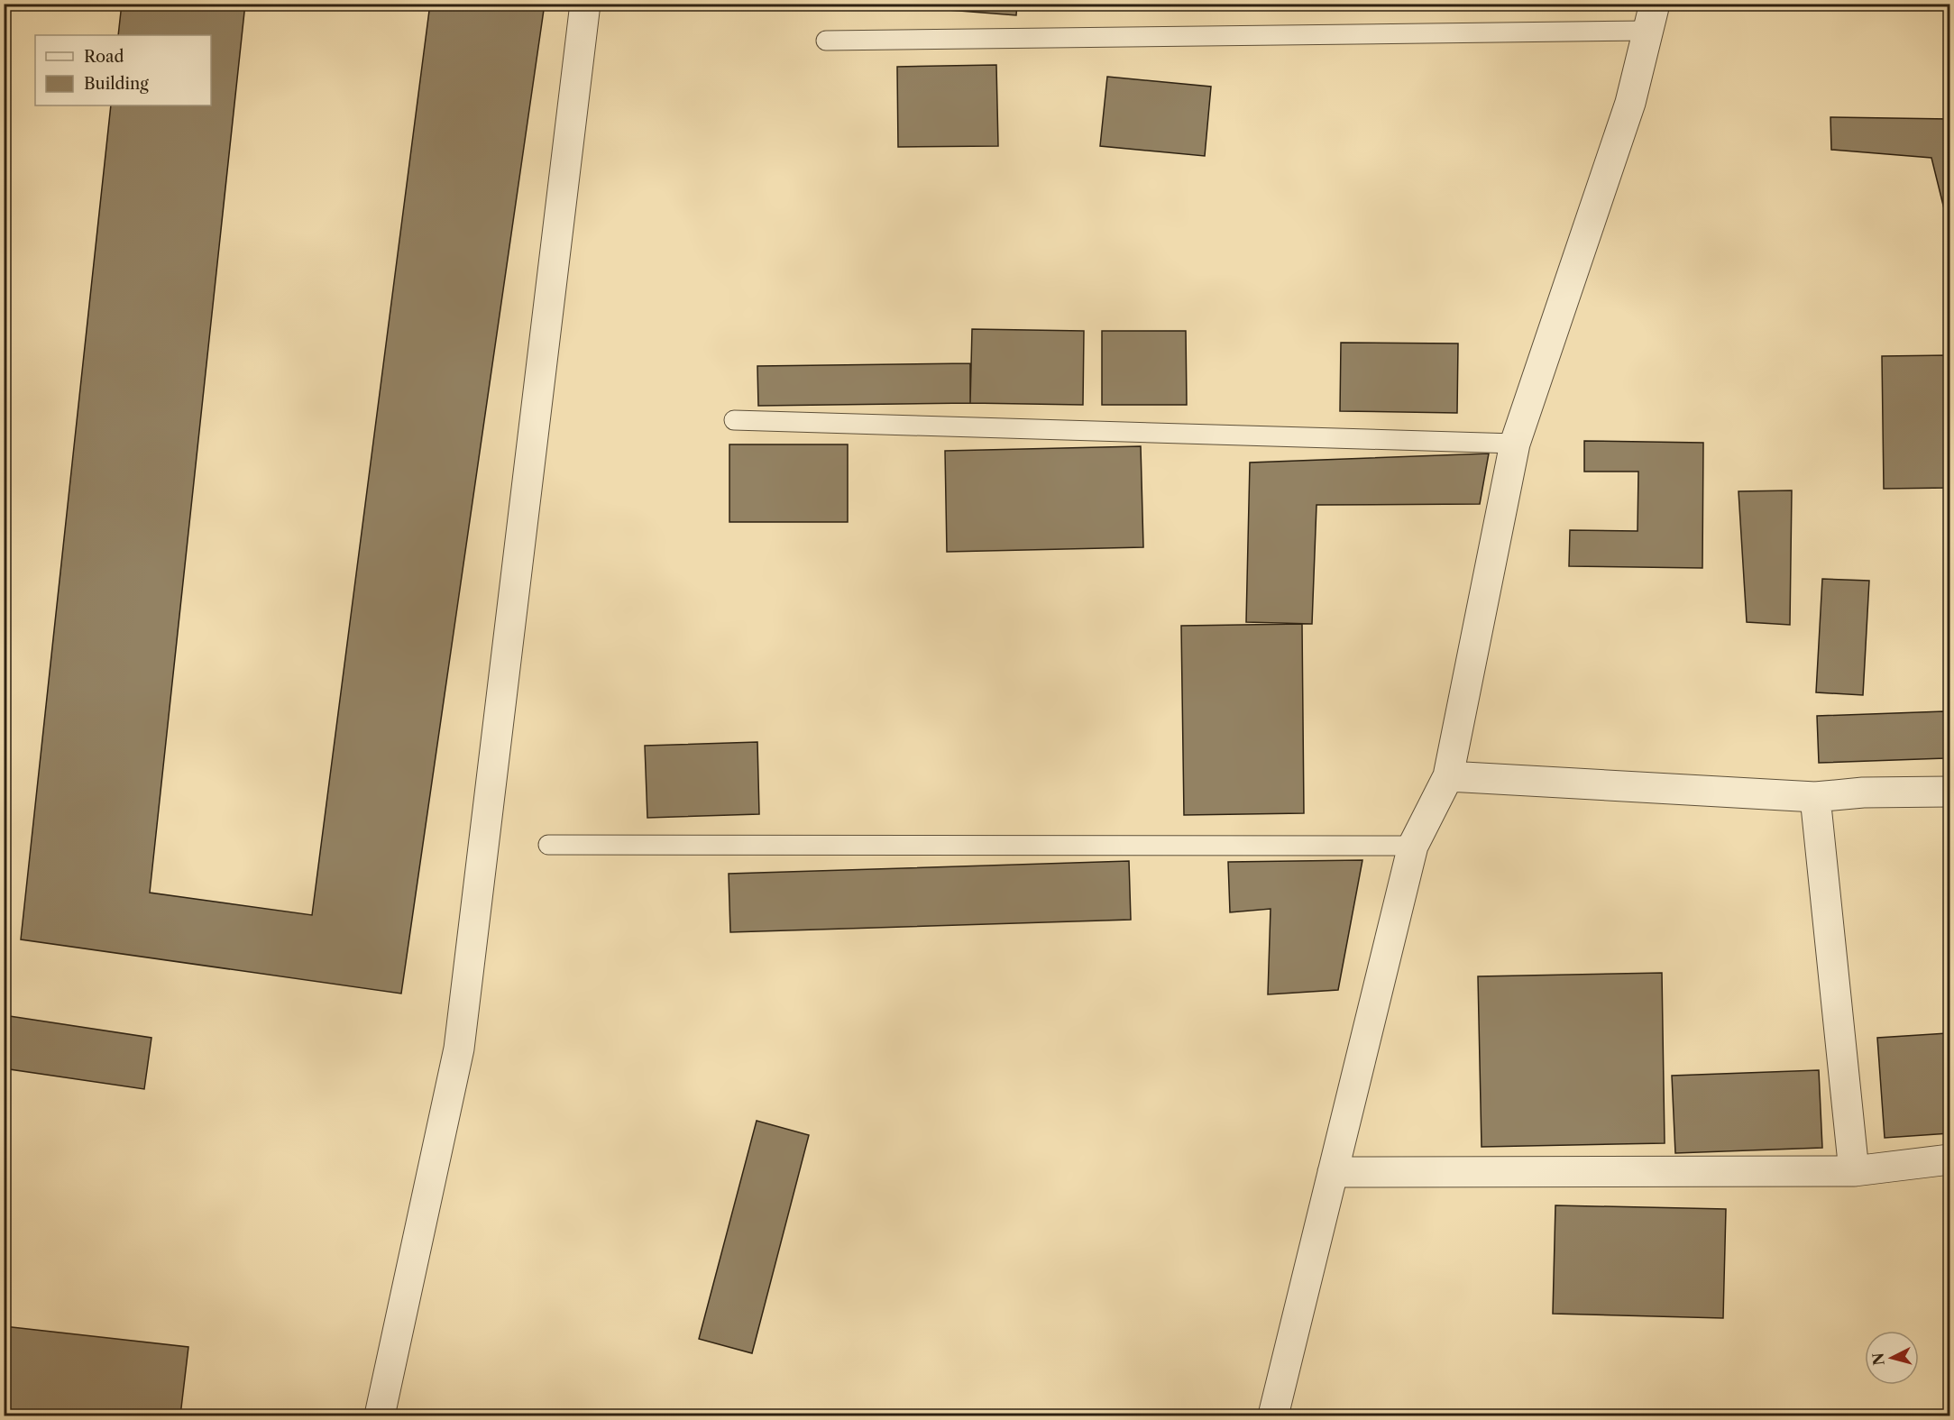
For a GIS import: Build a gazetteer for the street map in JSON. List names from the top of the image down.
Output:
{
  "legend": ["Road", "Building"],
  "north": "left"
}
